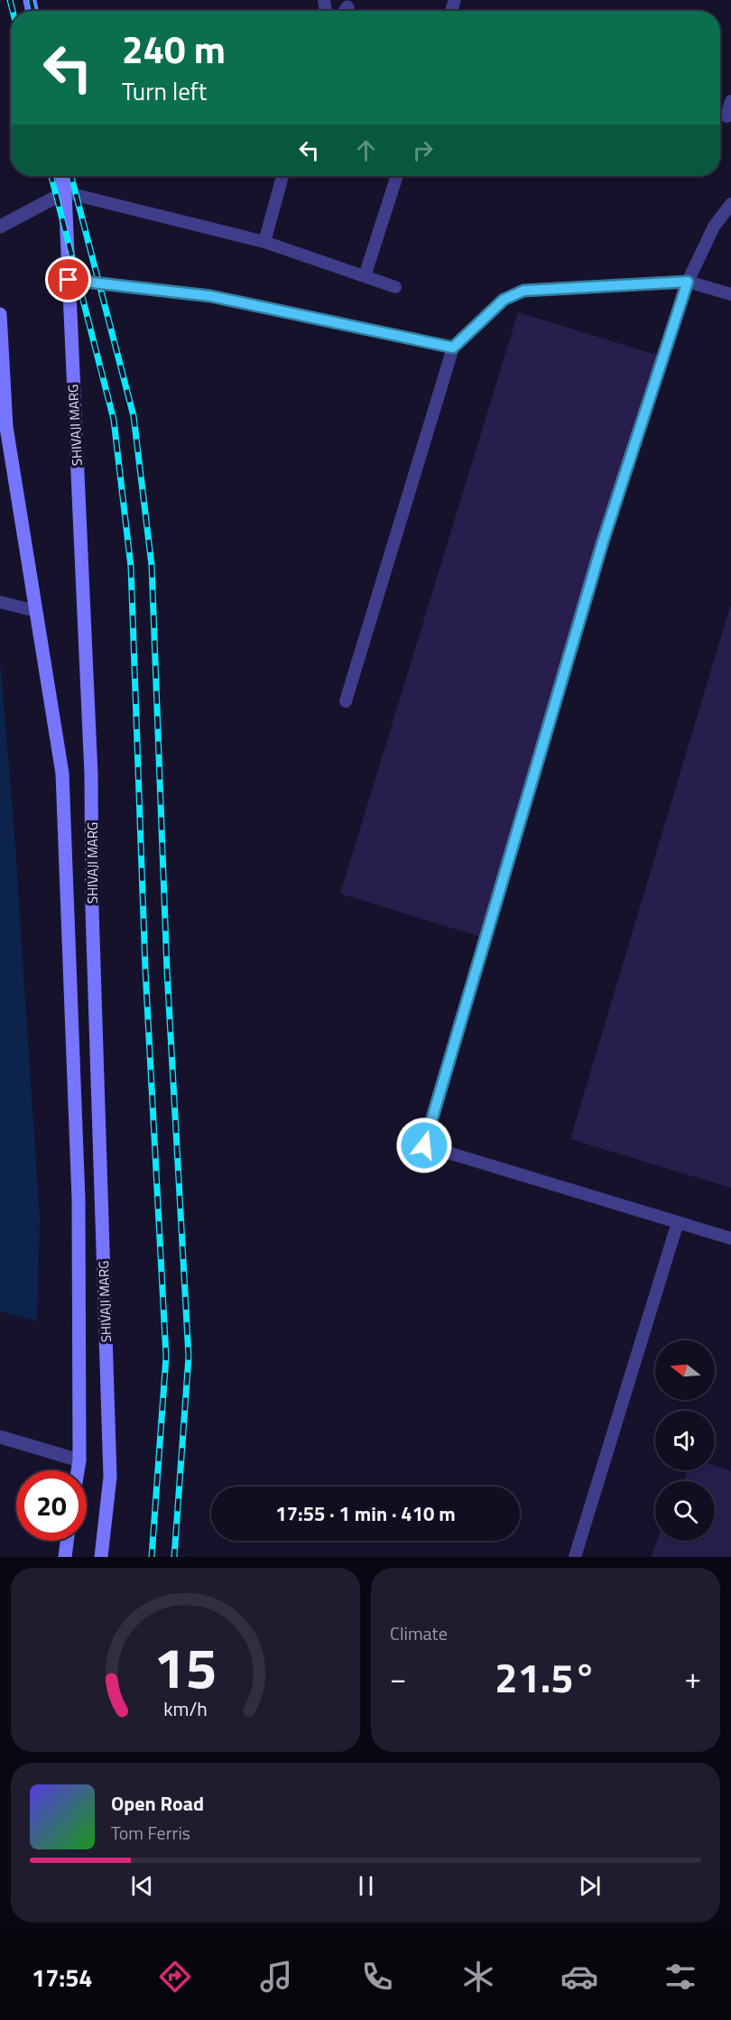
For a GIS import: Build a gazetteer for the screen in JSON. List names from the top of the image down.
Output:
{
  "streets": {
    "main road": ["SHIVAJI MARG"]
  },
  "north": "left",
  "page": {
    "turn": ["240 m", "Turn left"],
    "limit": "20",
    "trip": "17:55 · 1 min · 410 m",
    "tile": "Climate",
    "heat": ["−", "21.5°", "+"],
    "song": ["Open Road", "Tom Ferris"],
    "tabs": "17:54",
    "gauge": ["15", "km/h"]
  }
}
